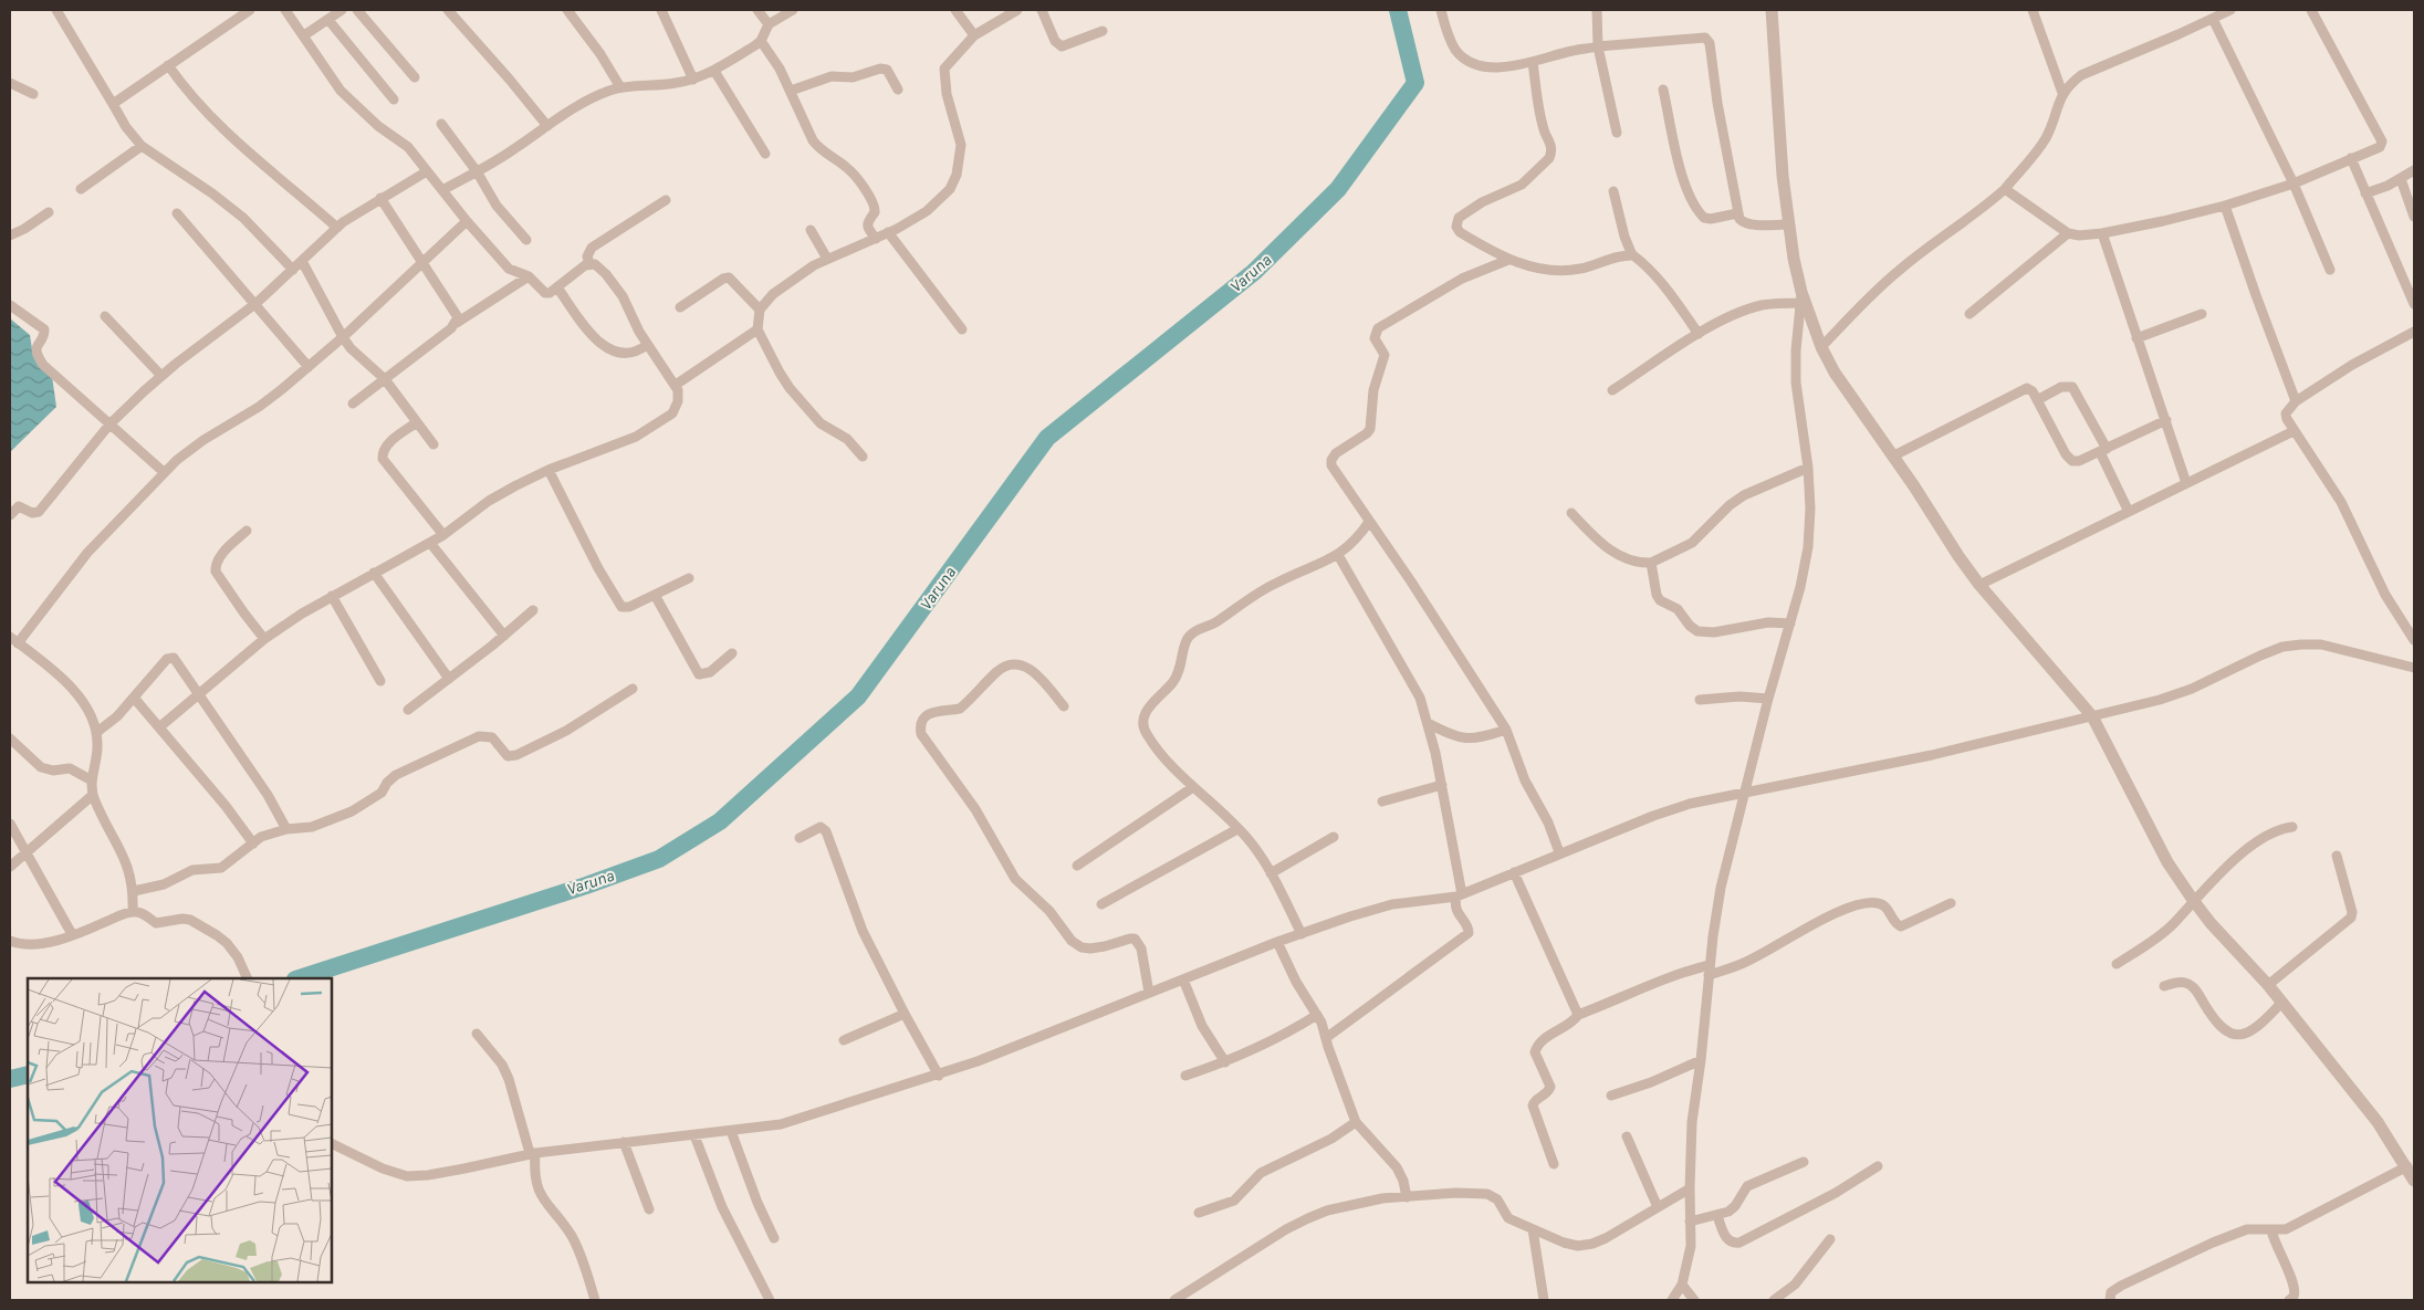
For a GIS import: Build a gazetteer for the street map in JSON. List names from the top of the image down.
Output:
{
  "water": ["Varuna"]
}
